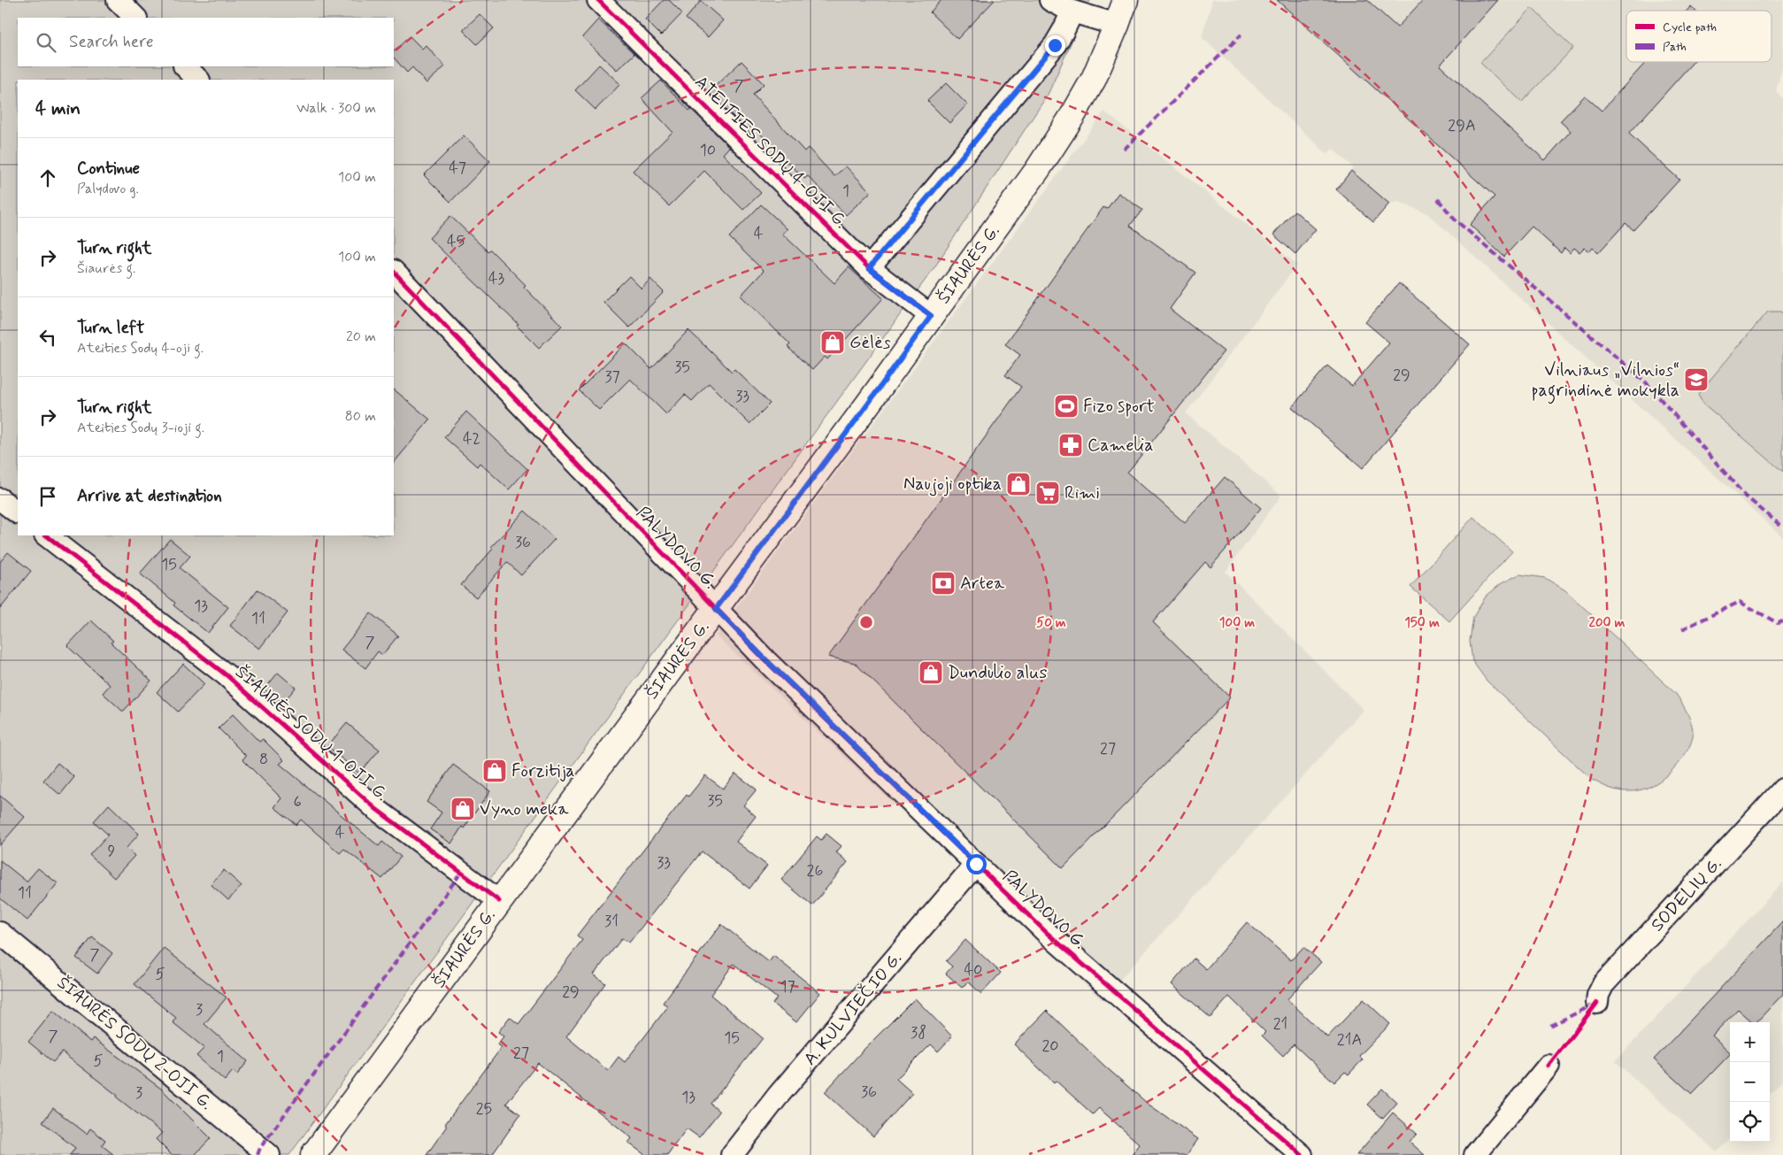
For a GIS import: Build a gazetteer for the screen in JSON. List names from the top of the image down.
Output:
{
  "streets": {
    "main road": ["ŠIAURĖS G."],
    "street": [
      "ATEITIES SODŲ 4-OJI G.",
      "PALYDOVO G.",
      "ŠIAURĖS SODŲ 1-OJI G.",
      "SODELIŲ G.",
      "A. KULVIEČIO G.",
      "ŠIAURĖS SODŲ 2-OJI G."
    ]
  },
  "crossings": [
    ["ATEITIES SODŲ 4-OJI G.", "ŠIAURĖS G."],
    ["ŠIAURĖS G.", "PALYDOVO G."],
    ["ŠIAURĖS G.", "ŠIAURĖS SODŲ 1-OJI G."],
    ["PALYDOVO G.", "A. KULVIEČIO G."]
  ],
  "places": {
    "shop": [
      "Gėlės",
      "Naujoji optika",
      "Dundulio alus",
      "Forzitija",
      "Vyno meka"
    ],
    "school or university": ["Vilniaus „Vilnios“ pagrindinė mokykla"],
    "sports": ["Fizo sport"],
    "pharmacy": ["Camelia"],
    "supermarket": ["Rimi"],
    "bank": ["Artea"]
  },
  "house_numbers": [
    "7",
    "29A",
    "10",
    "47",
    "1",
    "4",
    "45",
    "43",
    "35",
    "29",
    "37",
    "33",
    "42",
    "36",
    "15",
    "13",
    "11",
    "7",
    "27",
    "8",
    "35",
    "6",
    "4",
    "9",
    "33",
    "26",
    "11",
    "31",
    "7",
    "40",
    "5",
    "17",
    "29",
    "3",
    "21",
    "38",
    "7",
    "15",
    "21A",
    "20",
    "27",
    "1",
    "5",
    "36",
    "3",
    "13",
    "25"
  ],
  "legend": ["Cycle path", "Path"],
  "page": {
    "search": "Search here",
    "heading": ["4 min", "Walk · 300 m"],
    "list": [
      ["Continue", "Palydovo g.", "100 m"],
      ["Turn right", "Šiaurės g.", "100 m"],
      ["Turn left", "Ateities Sodų 4-oji g.", "20 m"],
      ["Turn right", "Ateities Sodų 3-ioji g.", "80 m"],
      "Arrive at destination"
    ],
    "map_buttons": ["+", "−"]
  },
  "rings": [
    "50 m",
    "100 m",
    "150 m",
    "200 m"
  ]
}
